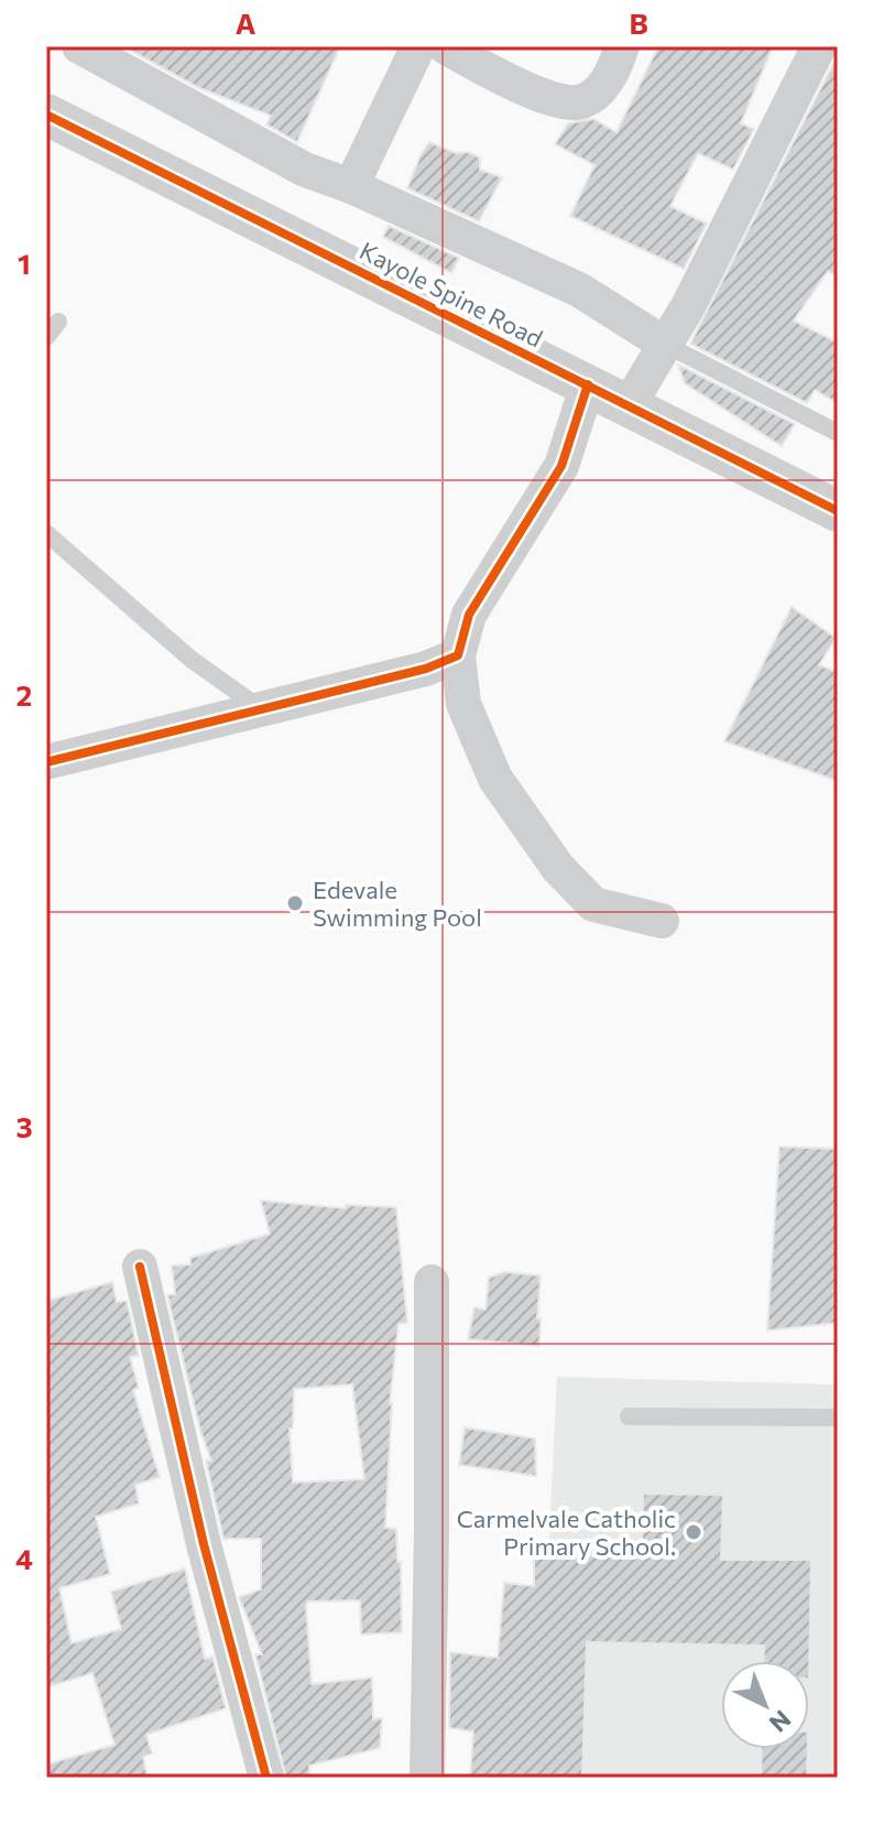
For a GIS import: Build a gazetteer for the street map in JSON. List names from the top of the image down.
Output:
{
  "streets": {
    "street": ["Kayole Spine Road"]
  },
  "places": ["Edevale Swimming Pool", "Carmelvale Catholic Primary School."],
  "north": "bottom right",
  "grid": {
    "columns": ["A", "B"],
    "rows": [
      "1",
      "2",
      "3",
      "4"
    ]
  }
}
